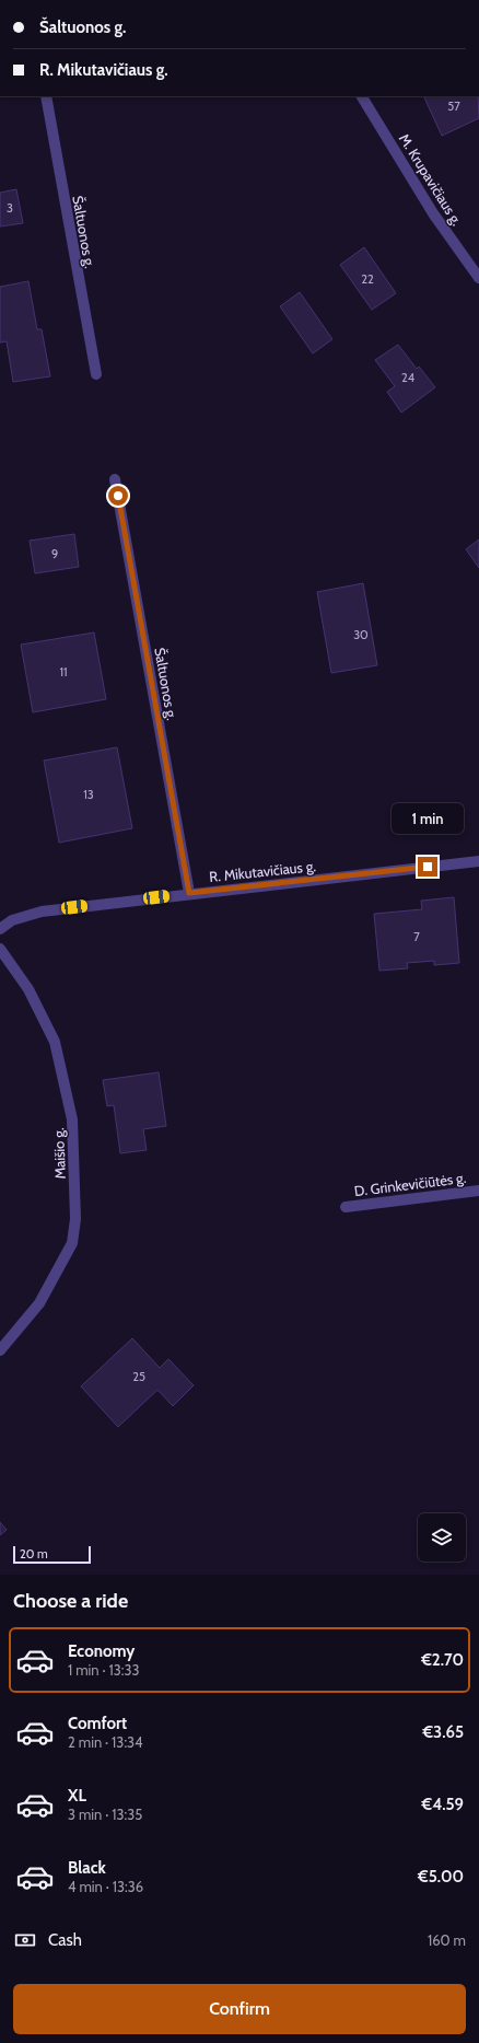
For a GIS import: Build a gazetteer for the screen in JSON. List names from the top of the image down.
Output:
{
  "streets": {
    "street": [
      "M. Krupavičiaus g.",
      "Šaltuonos g.",
      "R. Mikutavičiaus g.",
      "Maišio g.",
      "D. Grinkevičiūtės g."
    ]
  },
  "crossings": [
    ["Šaltuonos g.", "R. Mikutavičiaus g."]
  ],
  "house_numbers": [
    "57",
    "3",
    "22",
    "24",
    "9",
    "30",
    "11",
    "13",
    "7",
    "25"
  ],
  "scale_bar": "20 m",
  "page": {
    "banner": ["Šaltuonos g.", "R. Mikutavičiaus g."],
    "bubble": "1 min",
    "scale": "20 m",
    "heading": "Choose a ride",
    "list": [
      {
        "name": "Economy",
        "note": "1 min · 13:33",
        "value": "€2.70"
      },
      {
        "name": "Comfort",
        "note": "2 min · 13:34",
        "value": "€3.65"
      },
      {
        "name": "XL",
        "note": "3 min · 13:35",
        "value": "€4.59"
      },
      {
        "name": "Black",
        "note": "4 min · 13:36",
        "value": "€5.00"
      }
    ],
    "pay": ["Cash", "160 m"],
    "buttons": "Confirm"
  }
}
